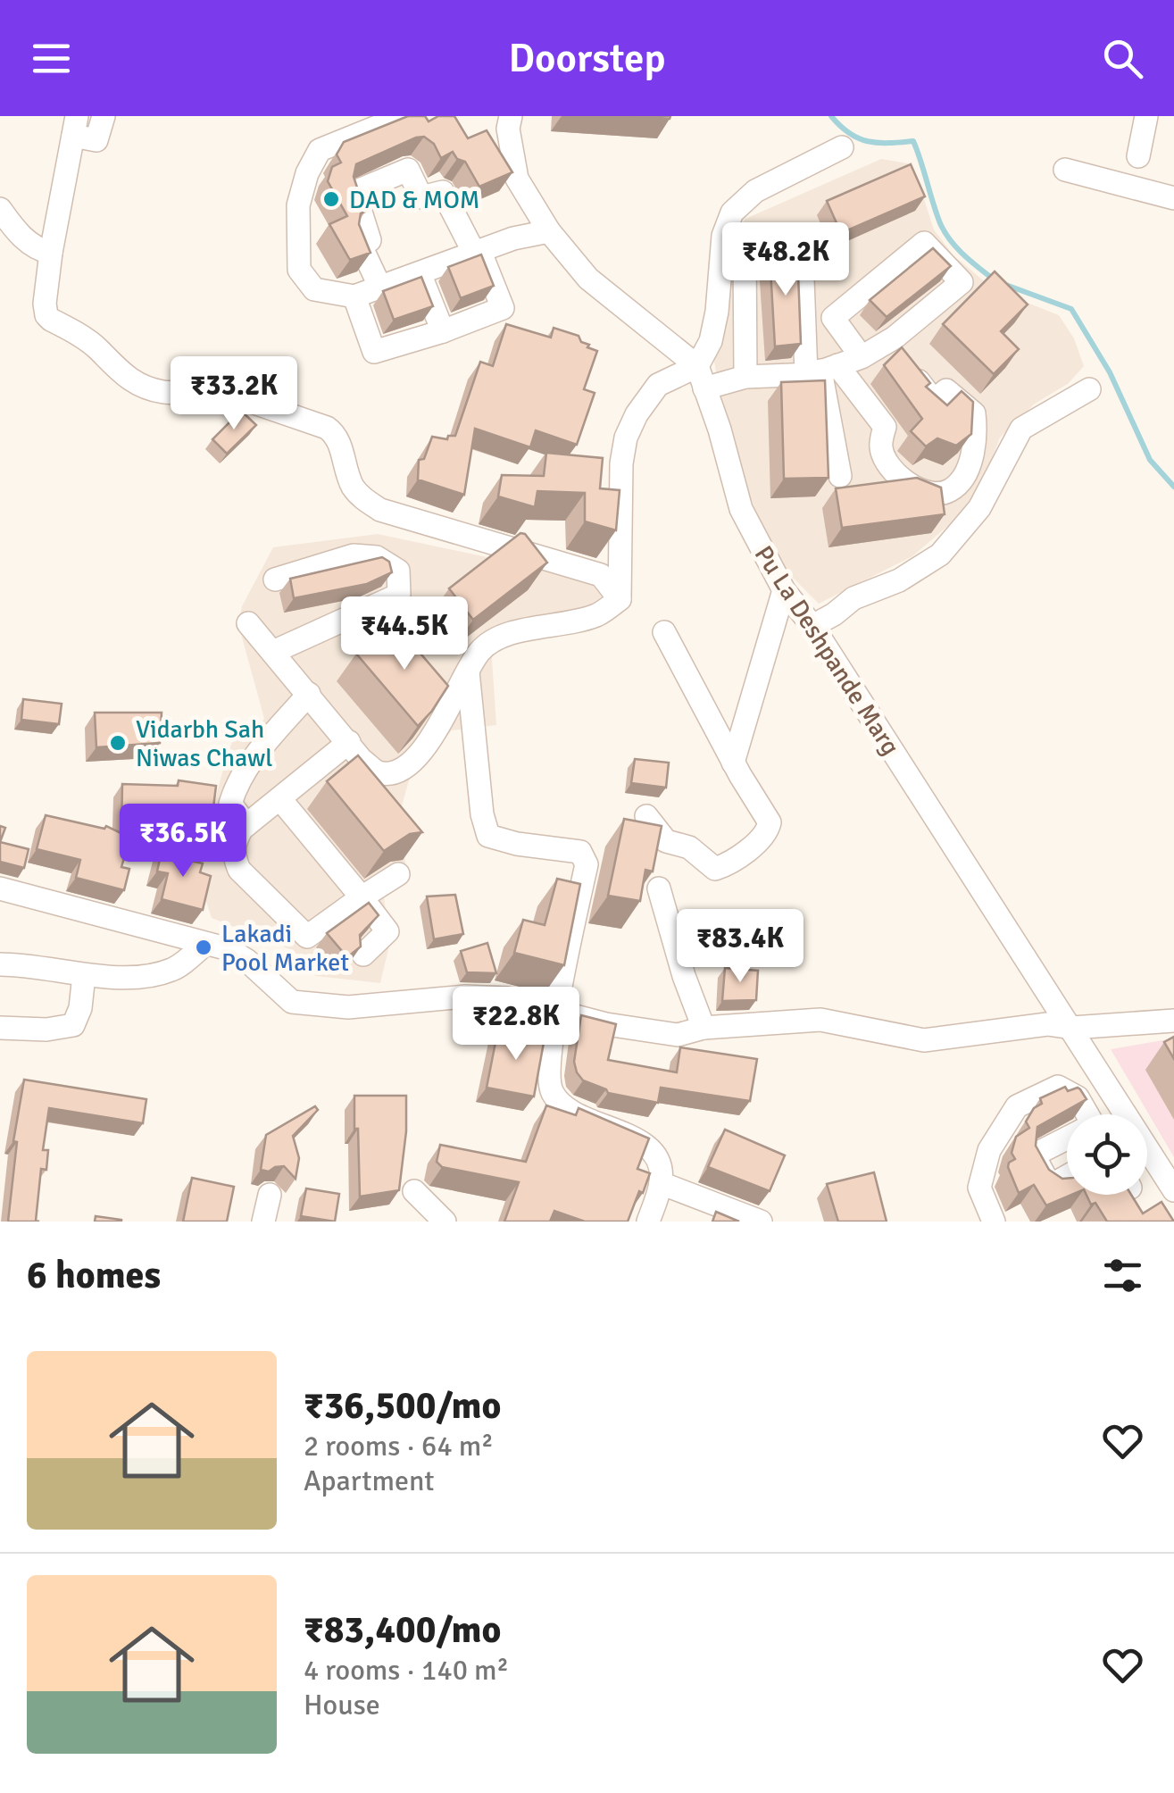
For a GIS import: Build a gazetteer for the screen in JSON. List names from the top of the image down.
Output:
{
  "streets": {
    "street": ["Pu La Deshpande Marg"]
  },
  "places": ["DAD & MOM", "Vidarbh Sah Niwas Chawl", "Lakadi Pool Market"],
  "page": {
    "header": "Doorstep",
    "price": [
      "₹48.2K",
      "₹33.2K",
      "₹44.5K",
      "₹36.5K",
      "₹83.4K",
      "₹22.8K"
    ],
    "heading": "6 homes",
    "list": [
      {
        "name": "₹36,500/mo",
        "note": "2 rooms · 64 m² · Apartment"
      },
      {
        "name": "₹83,400/mo",
        "note": "4 rooms · 140 m² · House"
      }
    ]
  }
}
